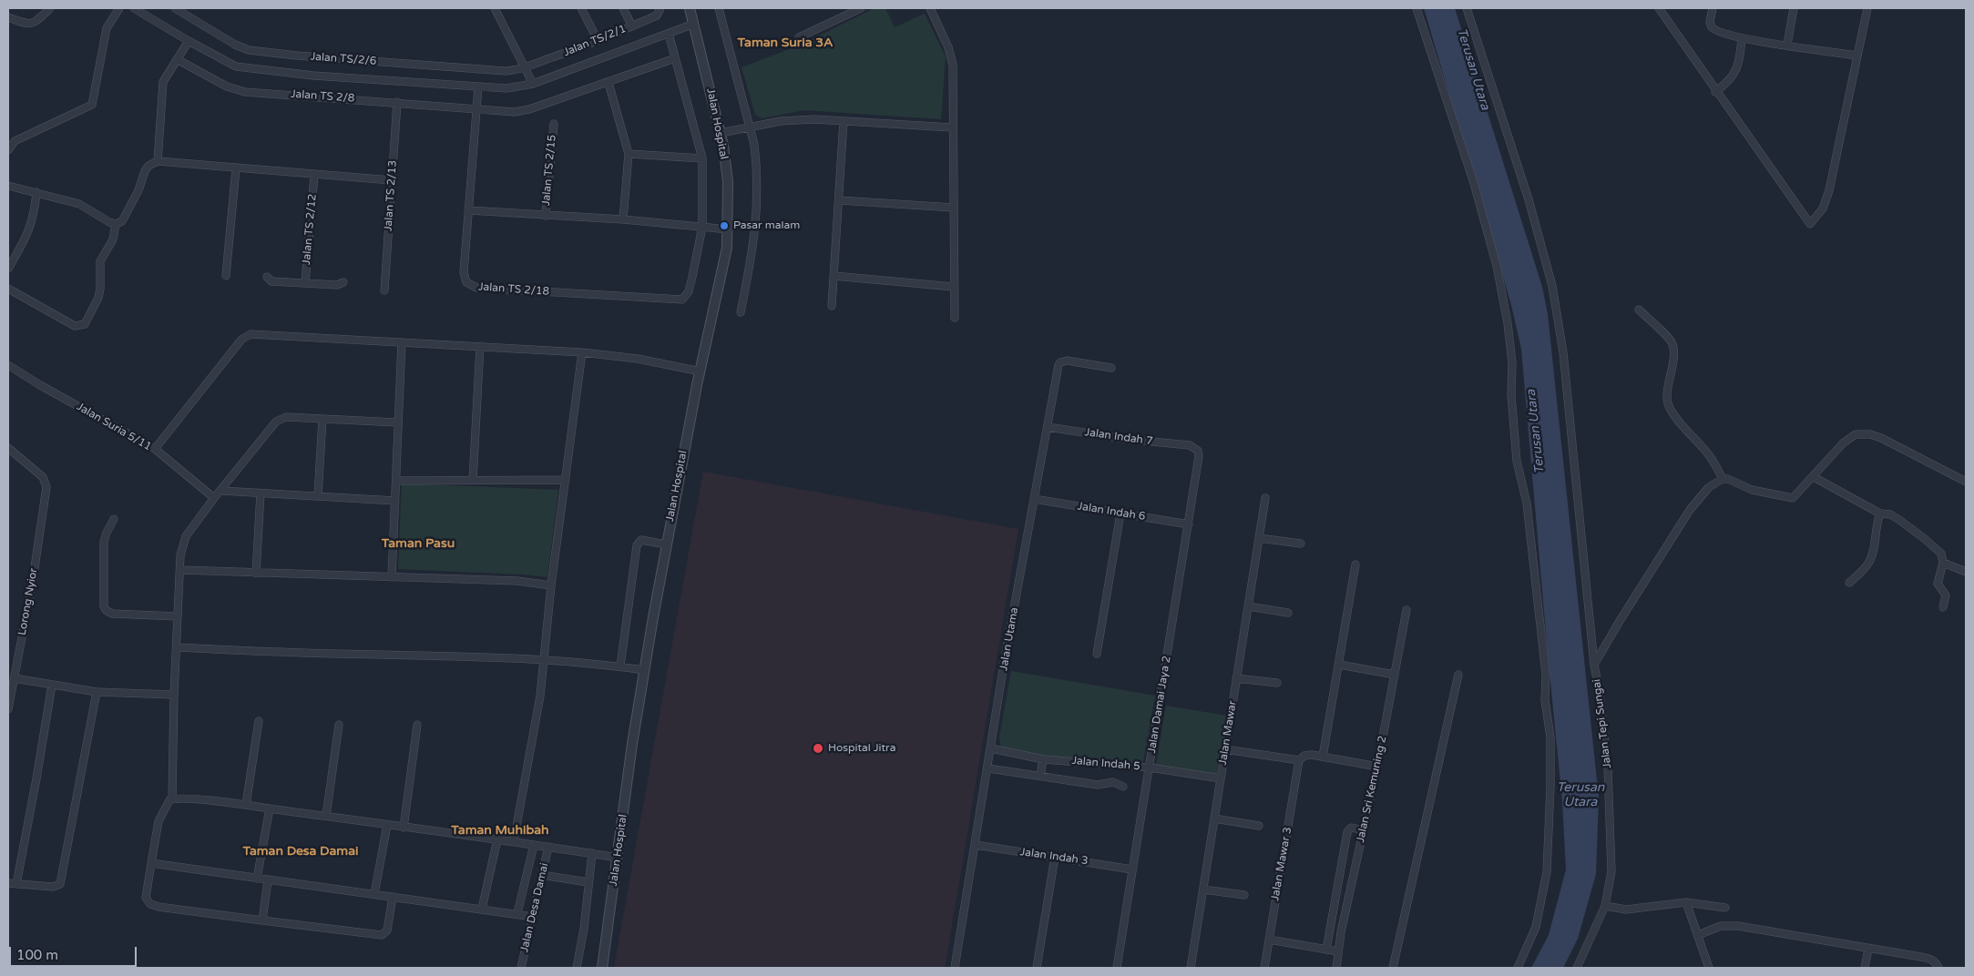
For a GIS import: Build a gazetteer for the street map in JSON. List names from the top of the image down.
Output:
{
  "streets": {
    "street": [
      "Jalan TS/2/1",
      "Jalan TS/2/6",
      "Jalan TS 2/8",
      "Jalan Hospital",
      "Jalan TS 2/15",
      "Jalan TS 2/13",
      "Jalan TS 2/12",
      "Jalan TS 2/18",
      "Jalan Suria 5/11",
      "Jalan Indah 7",
      "Jalan Indah 6",
      "Lorong Nyior",
      "Jalan Utama",
      "Jalan Damai Jaya 2",
      "Jalan Tepi Sungai",
      "Jalan Mawar",
      "Jalan Indah 5",
      "Jalan Sri Kemuning 2",
      "Jalan Indah 3",
      "Jalan Mawar 3",
      "Jalan Desa Damai"
    ]
  },
  "crossings": [
    ["Jalan TS/2/1", "Jalan TS/2/6"],
    ["Jalan TS 2/8", "Jalan TS 2/13"],
    ["Jalan TS 2/8", "Jalan TS 2/18"],
    ["Jalan Indah 7", "Jalan Utama"],
    ["Jalan Indah 7", "Jalan Damai Jaya 2"],
    ["Jalan Indah 6", "Jalan Utama"],
    ["Jalan Indah 6", "Jalan Damai Jaya 2"],
    ["Jalan Utama", "Jalan Indah 5"],
    ["Jalan Utama", "Jalan Indah 3"],
    ["Jalan Damai Jaya 2", "Jalan Indah 5"],
    ["Jalan Damai Jaya 2", "Jalan Indah 3"],
    ["Jalan Mawar", "Jalan Indah 5"]
  ],
  "districts": [
    "Taman Suria 3A",
    "Taman Pasu",
    "Taman Muhibah",
    "Taman Desa Damai"
  ],
  "water": ["Terusan Utara"],
  "places": ["Pasar malam", "Hospital Jitra"],
  "scale_bar": "100 m"
}
